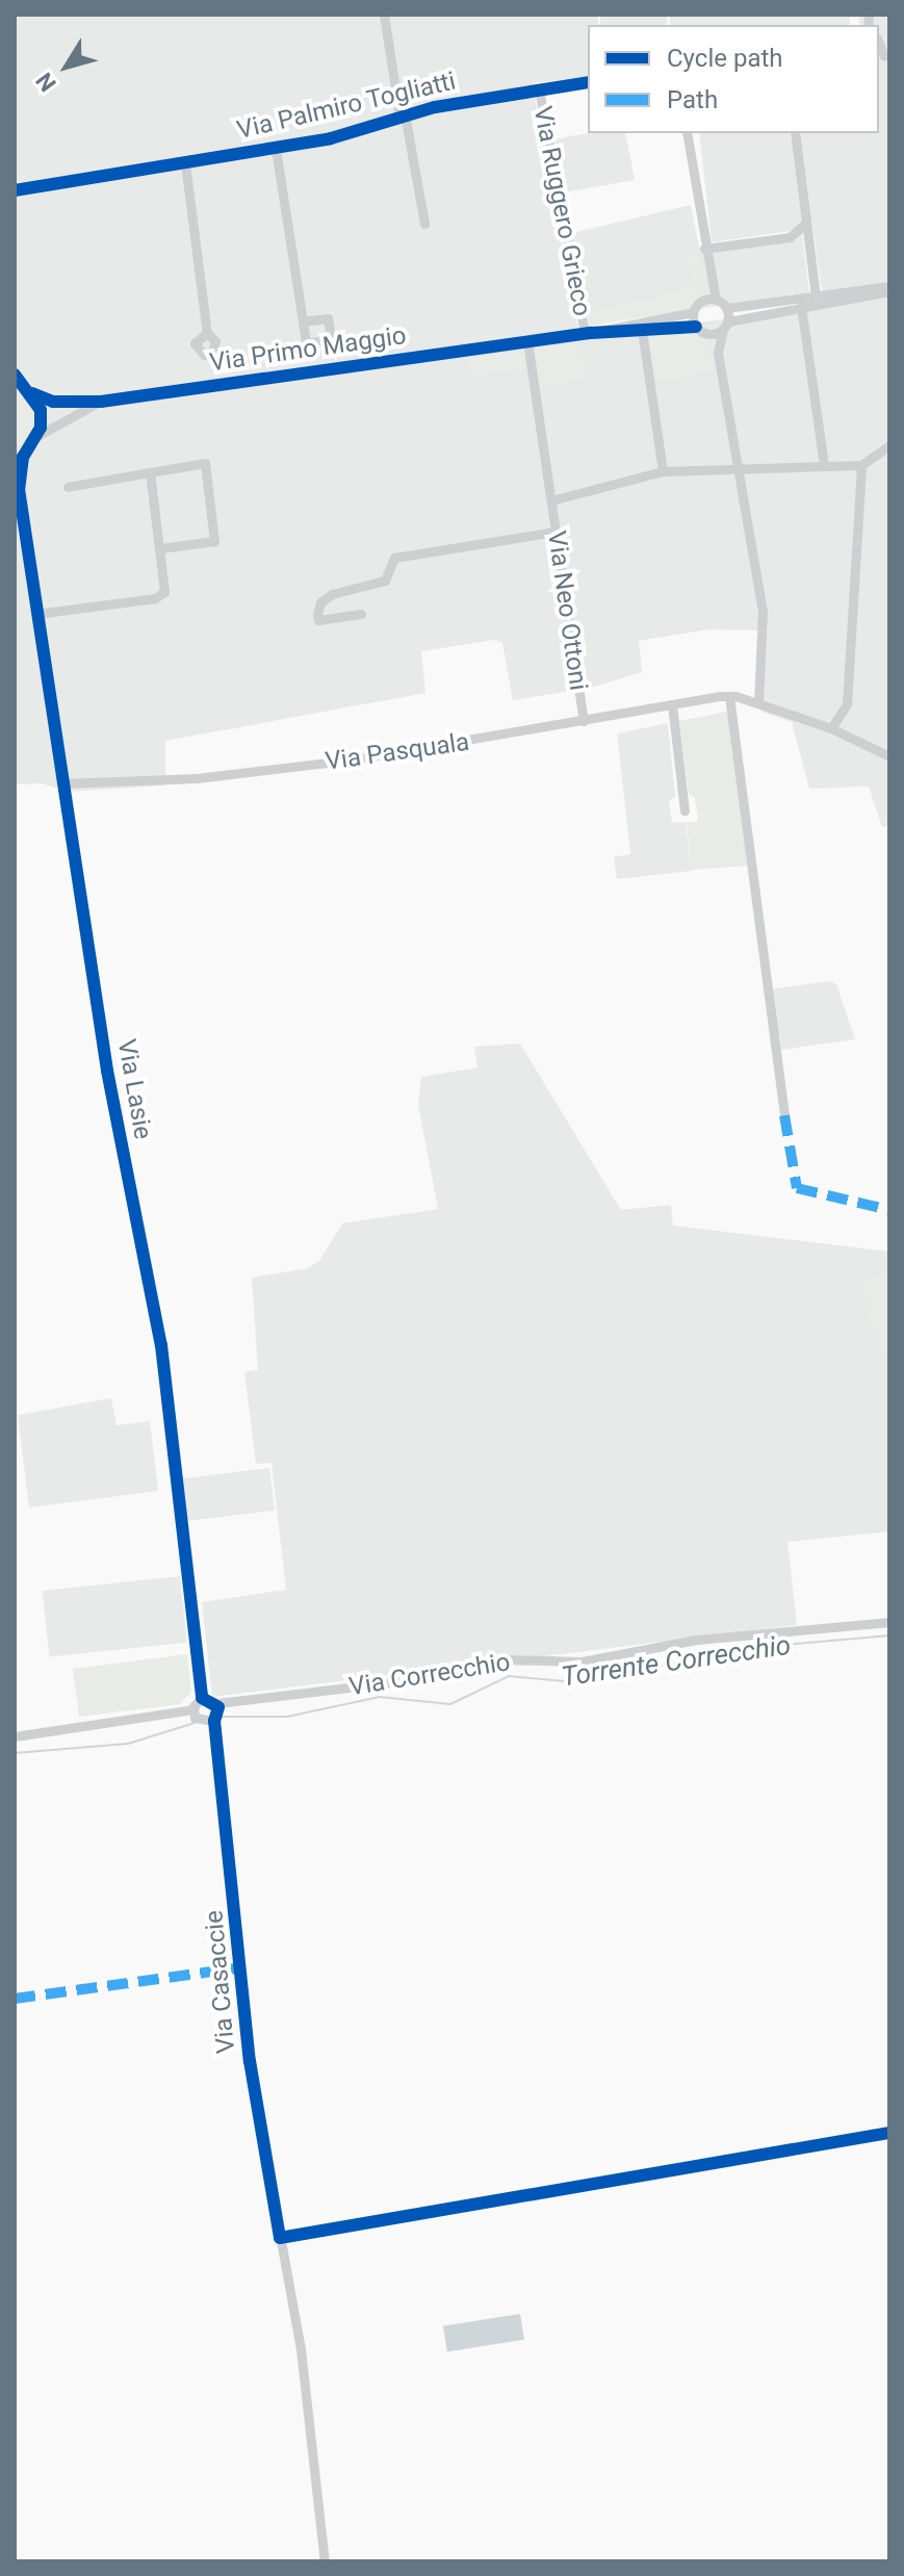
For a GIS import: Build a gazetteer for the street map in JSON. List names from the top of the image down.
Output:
{
  "streets": {
    "street": [
      "Via Palmiro Togliatti",
      "Via Ruggero Grieco",
      "Via Primo Maggio",
      "Via Neo Ottoni",
      "Via Pasquala",
      "Via Lasie",
      "Via Correcchio",
      "Via Casaccie"
    ]
  },
  "crossings": [
    ["Via Palmiro Togliatti", "Via Ruggero Grieco"],
    ["Via Ruggero Grieco", "Via Primo Maggio"],
    ["Via Primo Maggio", "Via Neo Ottoni"],
    ["Via Neo Ottoni", "Via Pasquala"],
    ["Via Pasquala", "Via Lasie"],
    ["Via Lasie", "Via Correcchio"]
  ],
  "water": ["Torrente Correcchio"],
  "legend": ["Cycle path", "Path"],
  "north": "bottom left"
}
